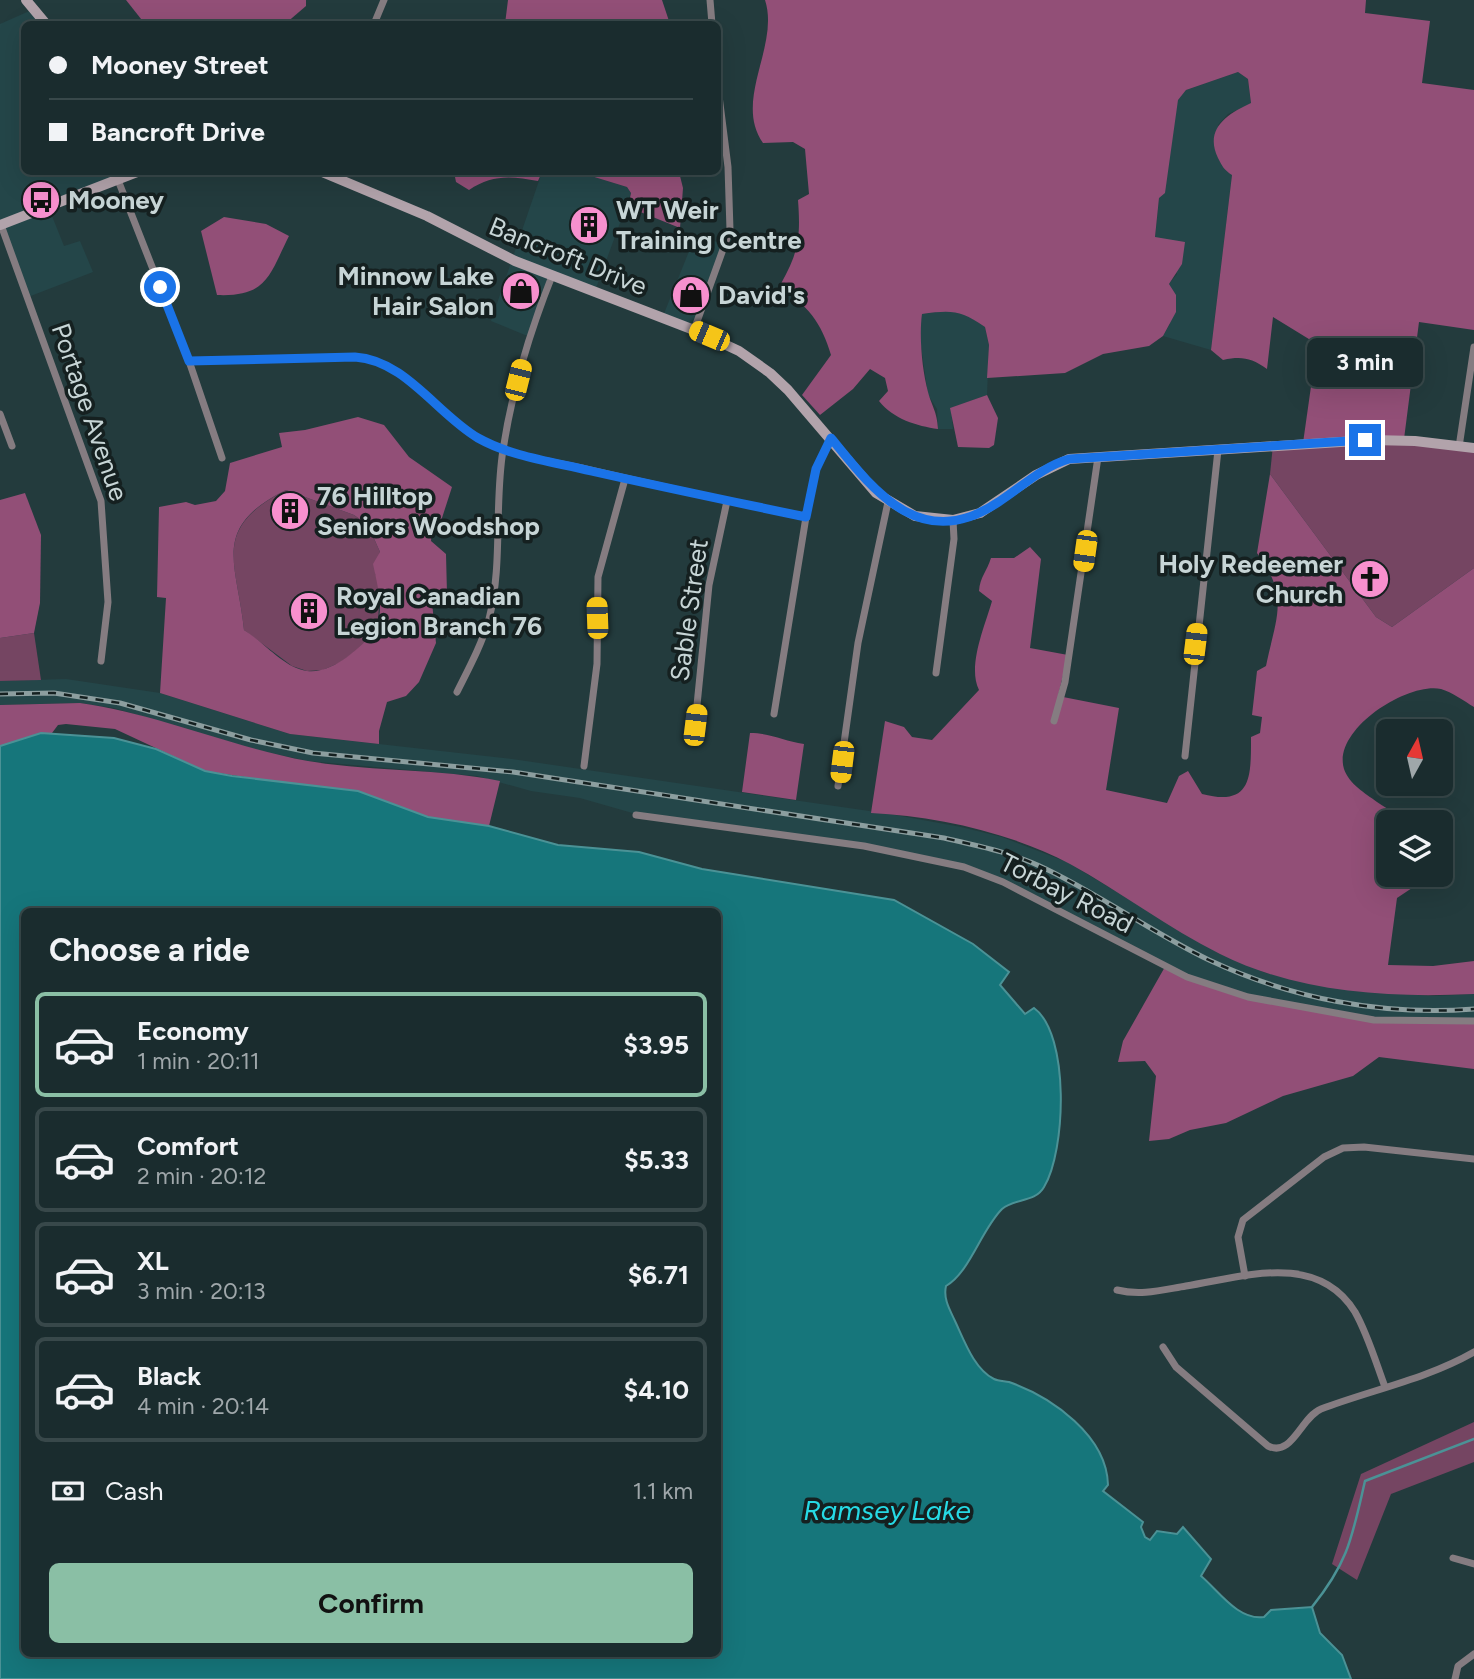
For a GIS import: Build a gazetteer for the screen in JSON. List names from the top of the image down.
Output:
{
  "streets": {
    "main road": ["Bancroft Drive"],
    "street": ["Portage Avenue", "Sable Street", "Torbay Road"]
  },
  "water": ["Ramsey Lake"],
  "places": {
    "bus stop": ["Mooney"],
    "building": ["WT Weir Training Centre", "76 Hilltop Seniors Woodshop", "Royal Canadian Legion Branch 76"],
    "shop": ["Minnow Lake Hair Salon", "David's"],
    "church": ["Holy Redeemer Church"]
  },
  "north": "top",
  "page": {
    "banner": ["Mooney Street", "Bancroft Drive"],
    "bubble": "3 min",
    "heading": "Choose a ride",
    "list": [
      {
        "name": "Economy",
        "note": "1 min · 20:11",
        "value": "$3.95"
      },
      {
        "name": "Comfort",
        "note": "2 min · 20:12",
        "value": "$5.33"
      },
      {
        "name": "XL",
        "note": "3 min · 20:13",
        "value": "$6.71"
      },
      {
        "name": "Black",
        "note": "4 min · 20:14",
        "value": "$4.10"
      }
    ],
    "pay": ["Cash", "1.1 km"],
    "buttons": "Confirm"
  }
}
